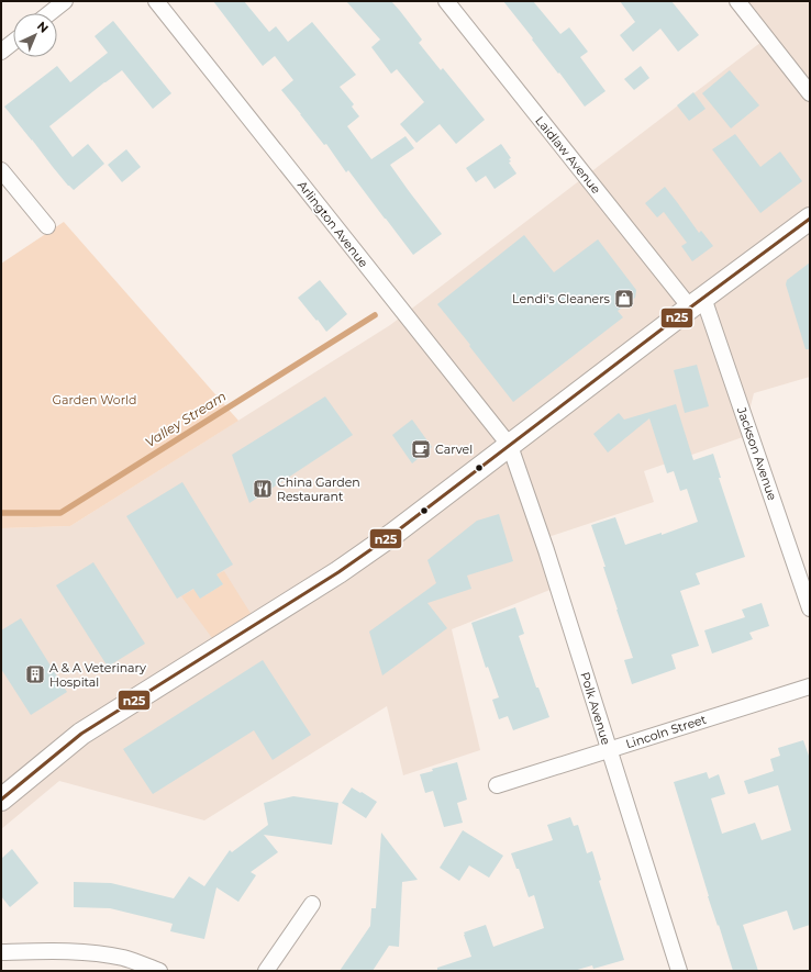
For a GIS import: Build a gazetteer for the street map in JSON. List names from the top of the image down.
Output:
{
  "streets": {
    "street": [
      "Laidlaw Avenue",
      "Arlington Avenue",
      "Jackson Avenue",
      "Polk Avenue",
      "Lincoln Street"
    ]
  },
  "crossings": [
    ["Laidlaw Avenue", "Jackson Avenue"],
    ["Arlington Avenue", "Polk Avenue"],
    ["Polk Avenue", "Lincoln Street"]
  ],
  "water": ["Valley Stream"],
  "parks": ["Garden World"],
  "places": {
    "shop": ["Lendi's Cleaners"],
    "cafe": ["Carvel"],
    "restaurant": ["China Garden Restaurant"],
    "building": ["A & A Veterinary Hospital"]
  },
  "lines": ["transit line n25"],
  "north": "top right"
}
